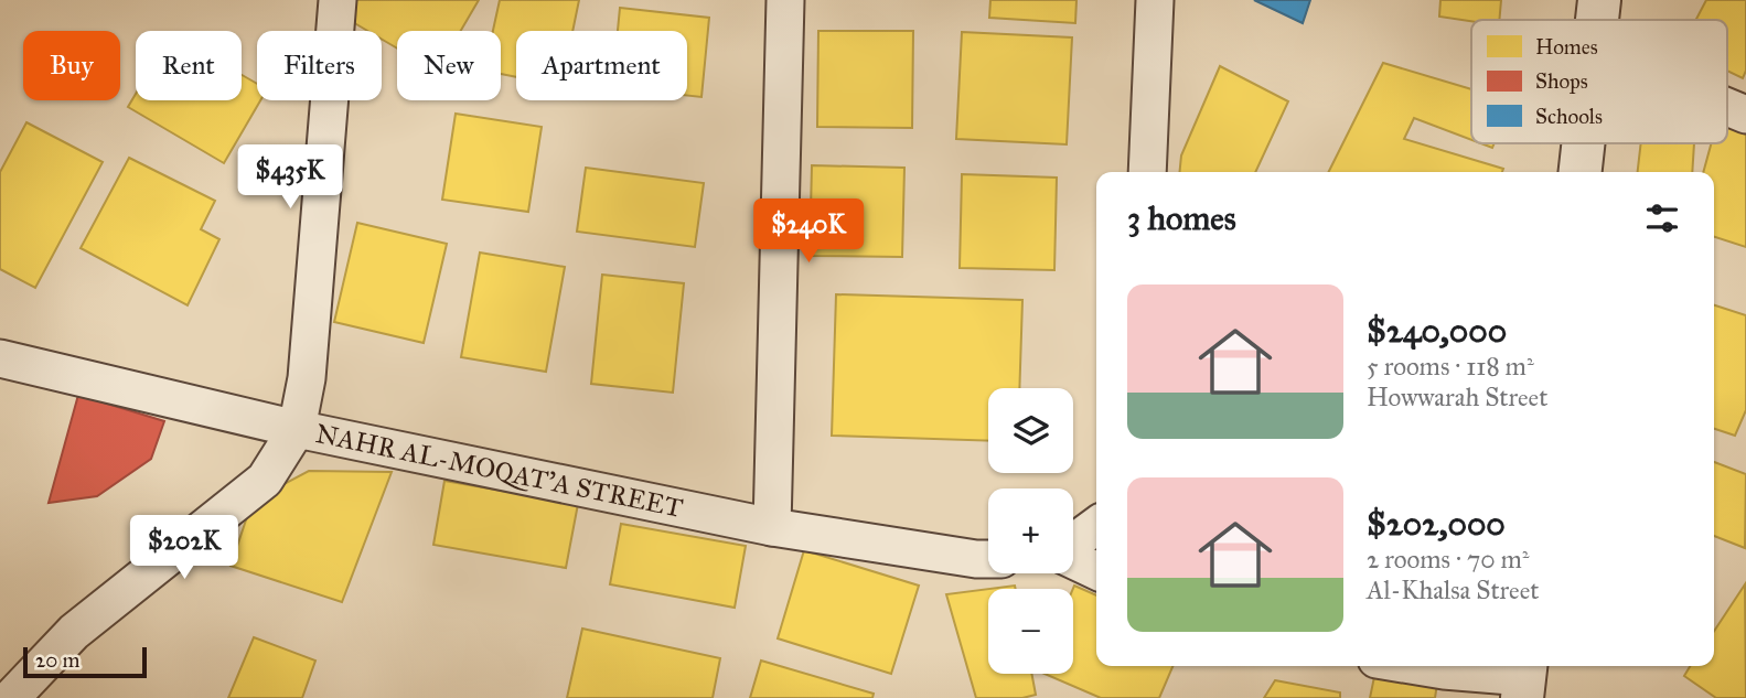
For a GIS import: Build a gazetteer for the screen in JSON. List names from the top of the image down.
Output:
{
  "streets": {
    "street": ["NAHR AL-MOQAT'A STREET"]
  },
  "legend": ["Homes", "Shops", "Schools"],
  "scale_bar": "20 m",
  "page": {
    "chip": [
      "Buy",
      "Rent",
      "Filters",
      "New",
      "Apartment"
    ],
    "price": ["$435K", "$240K", "$202K"],
    "heading": "3 homes",
    "list": [
      {
        "name": "$240,000",
        "note": "5 rooms · 118 m² · Howwarah Street"
      },
      {
        "name": "$202,000",
        "note": "2 rooms · 70 m² · Al-Khalsa Street"
      }
    ],
    "map_buttons": ["+", "−"],
    "scale": "20 m"
  }
}
